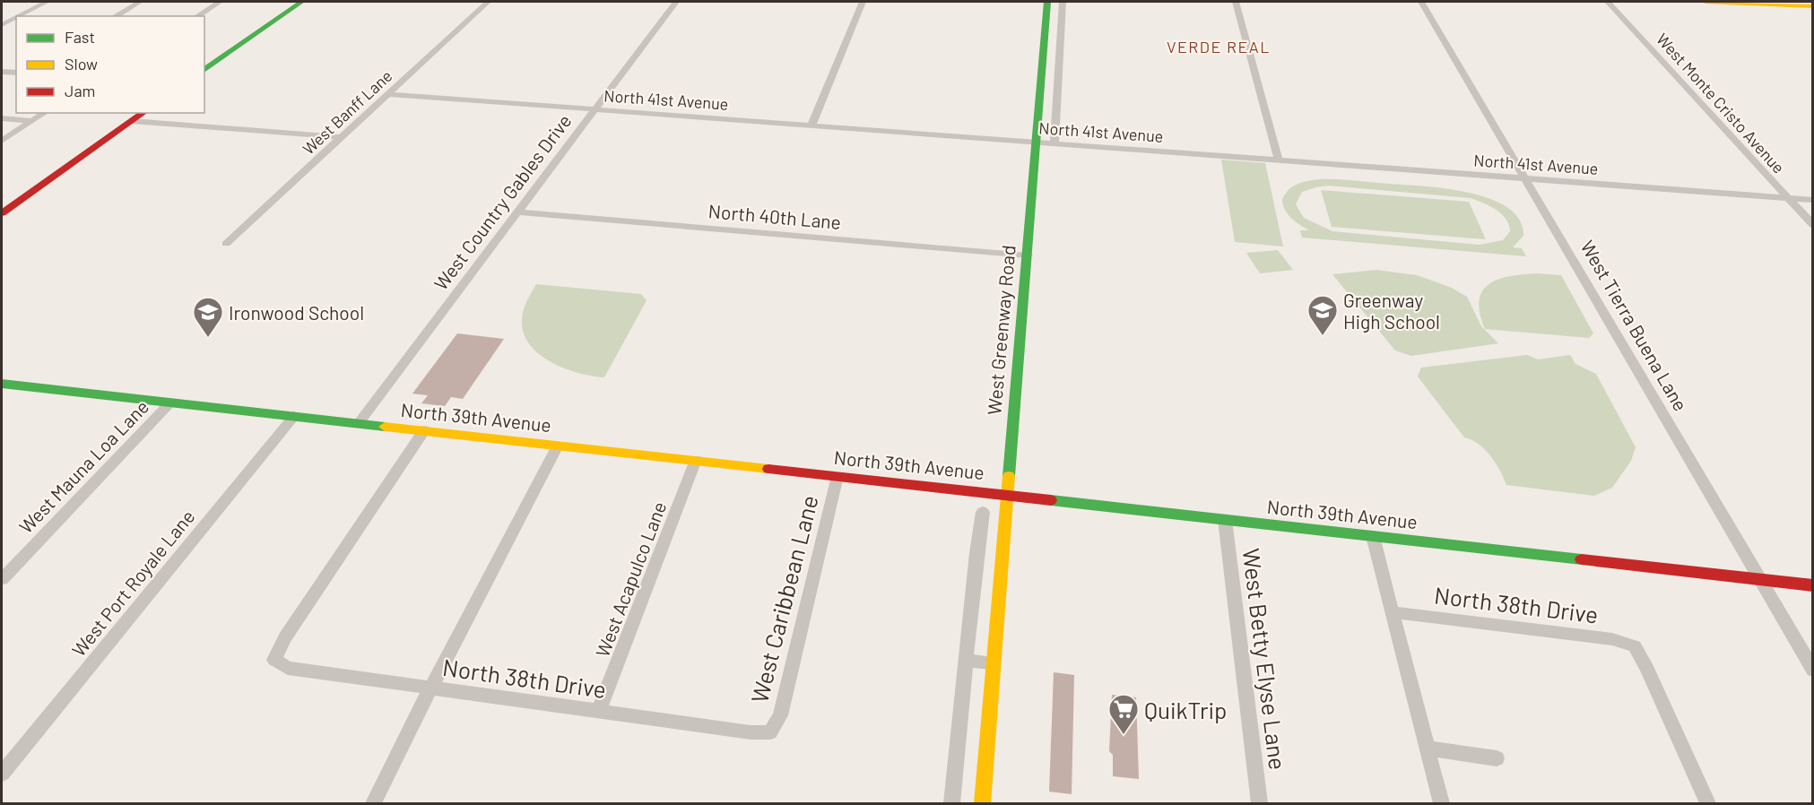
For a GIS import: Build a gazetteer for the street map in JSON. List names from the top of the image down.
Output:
{
  "streets": {
    "street": [
      "North 41st Avenue",
      "West Monte Cristo Avenue",
      "West Banff Lane",
      "West Country Gables Drive",
      "North 40th Lane",
      "West Tierra Buena Lane",
      "West Greenway Road",
      "North 39th Avenue",
      "West Mauna Loa Lane",
      "West Acapulco Lane",
      "West Port Royale Lane",
      "West Caribbean Lane",
      "North 38th Drive",
      "West Betty Elyse Lane"
    ]
  },
  "crossings": [
    ["North 41st Avenue", "West Monte Cristo Avenue"],
    ["North 41st Avenue", "West Banff Lane"],
    ["North 41st Avenue", "West Country Gables Drive"],
    ["North 41st Avenue", "West Tierra Buena Lane"],
    ["North 41st Avenue", "West Greenway Road"],
    ["West Country Gables Drive", "North 40th Lane"],
    ["West Country Gables Drive", "North 39th Avenue"],
    ["North 40th Lane", "West Greenway Road"],
    ["West Tierra Buena Lane", "North 39th Avenue"],
    ["West Greenway Road", "North 39th Avenue"],
    ["North 39th Avenue", "West Mauna Loa Lane"],
    ["North 39th Avenue", "West Acapulco Lane"],
    ["North 39th Avenue", "West Port Royale Lane"],
    ["North 39th Avenue", "West Caribbean Lane"],
    ["North 39th Avenue", "North 38th Drive"],
    ["North 39th Avenue", "West Betty Elyse Lane"],
    ["West Acapulco Lane", "North 38th Drive"],
    ["West Caribbean Lane", "North 38th Drive"]
  ],
  "districts": ["VERDE REAL"],
  "places": {
    "school or university": ["Greenway High School", "Ironwood School"],
    "supermarket": ["QuikTrip"]
  },
  "legend": ["Fast", "Slow", "Jam"]
}
